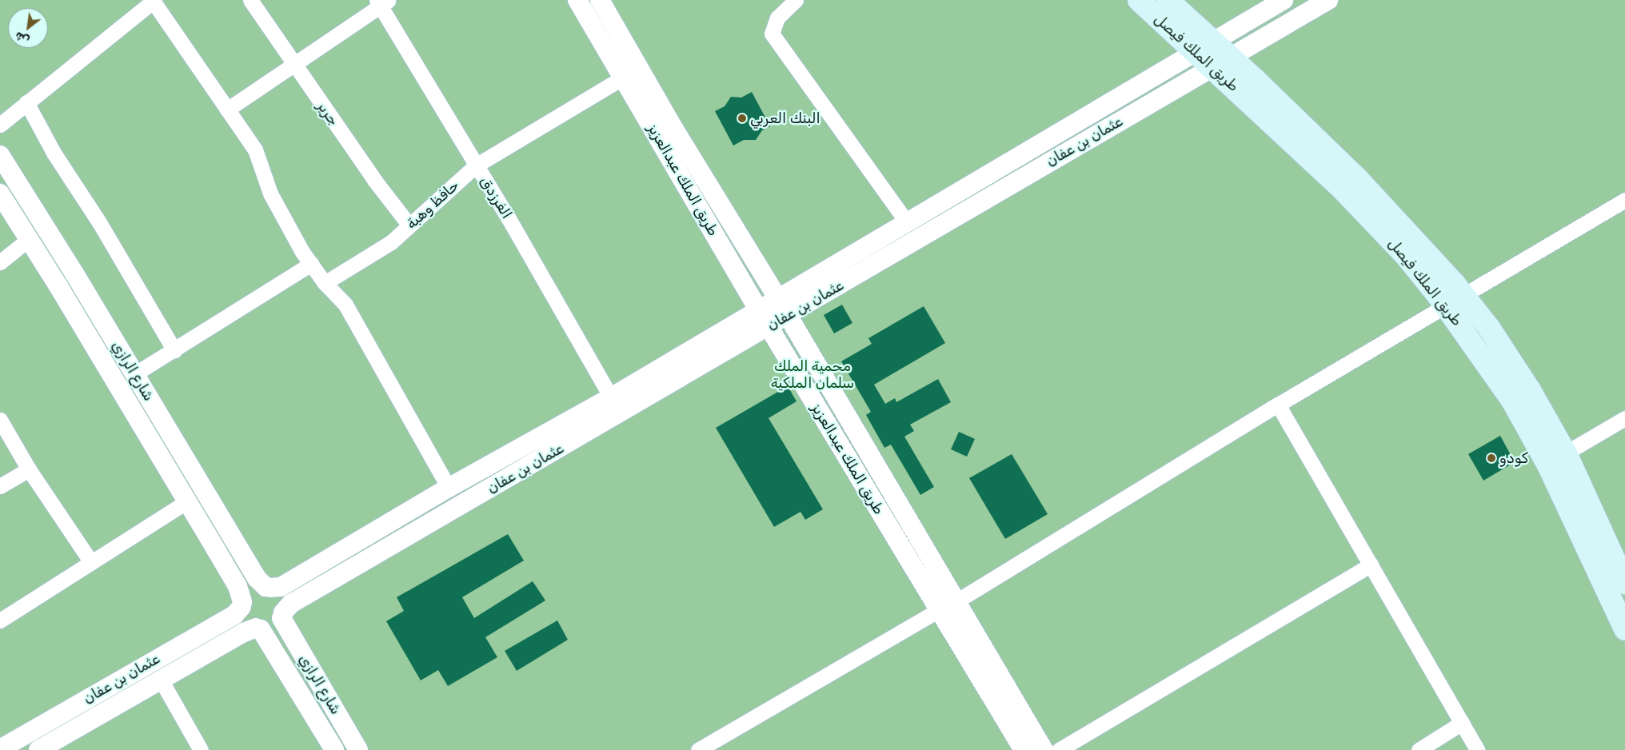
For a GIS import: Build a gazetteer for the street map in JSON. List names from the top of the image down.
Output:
{
  "streets": {
    "main road": ["طريق الملك فيصل"],
    "street": [
      "جرير",
      "عثمان بن عفان",
      "طريق الملك عبدالعزيز",
      "الفرزدق",
      "حافظ وهبة",
      "شارع الرازي"
    ]
  },
  "crossings": [
    ["طريق الملك فيصل", "عثمان بن عفان"],
    ["جرير", "حافظ وهبة"],
    ["عثمان بن عفان", "طريق الملك عبدالعزيز"],
    ["عثمان بن عفان", "الفرزدق"],
    ["عثمان بن عفان", "شارع الرازي"],
    ["طريق الملك عبدالعزيز", "حافظ وهبة"],
    ["الفرزدق", "حافظ وهبة"]
  ],
  "parks": ["محمية الملك سلمان الملكية"],
  "places": ["البنك العربي", "كودو"],
  "north": "bottom left"
}
